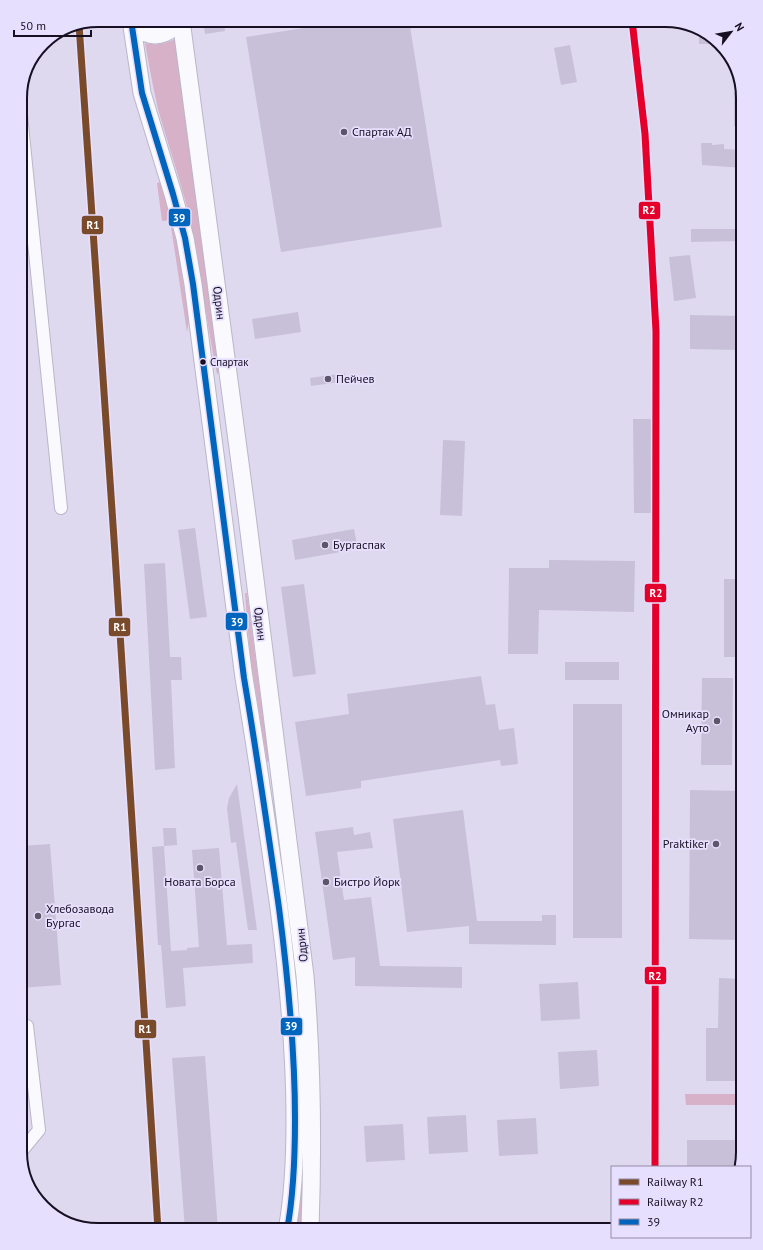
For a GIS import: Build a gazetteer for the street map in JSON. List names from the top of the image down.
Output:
{
  "streets": {
    "main road": ["Одрин"]
  },
  "places": [
    "Спартак АД",
    "Спартак",
    "Пейчев",
    "Бургаспак",
    "Омникар Ауто",
    "Praktiker",
    "Новата Борса",
    "Бистро Йорк",
    "Хлебозавода Бургас"
  ],
  "lines": ["rail line R2", "transit line 39", "rail line R1"],
  "legend": ["Railway R1", "Railway R2", "39"],
  "scale_bar": "50 m",
  "north": "top right"
}
